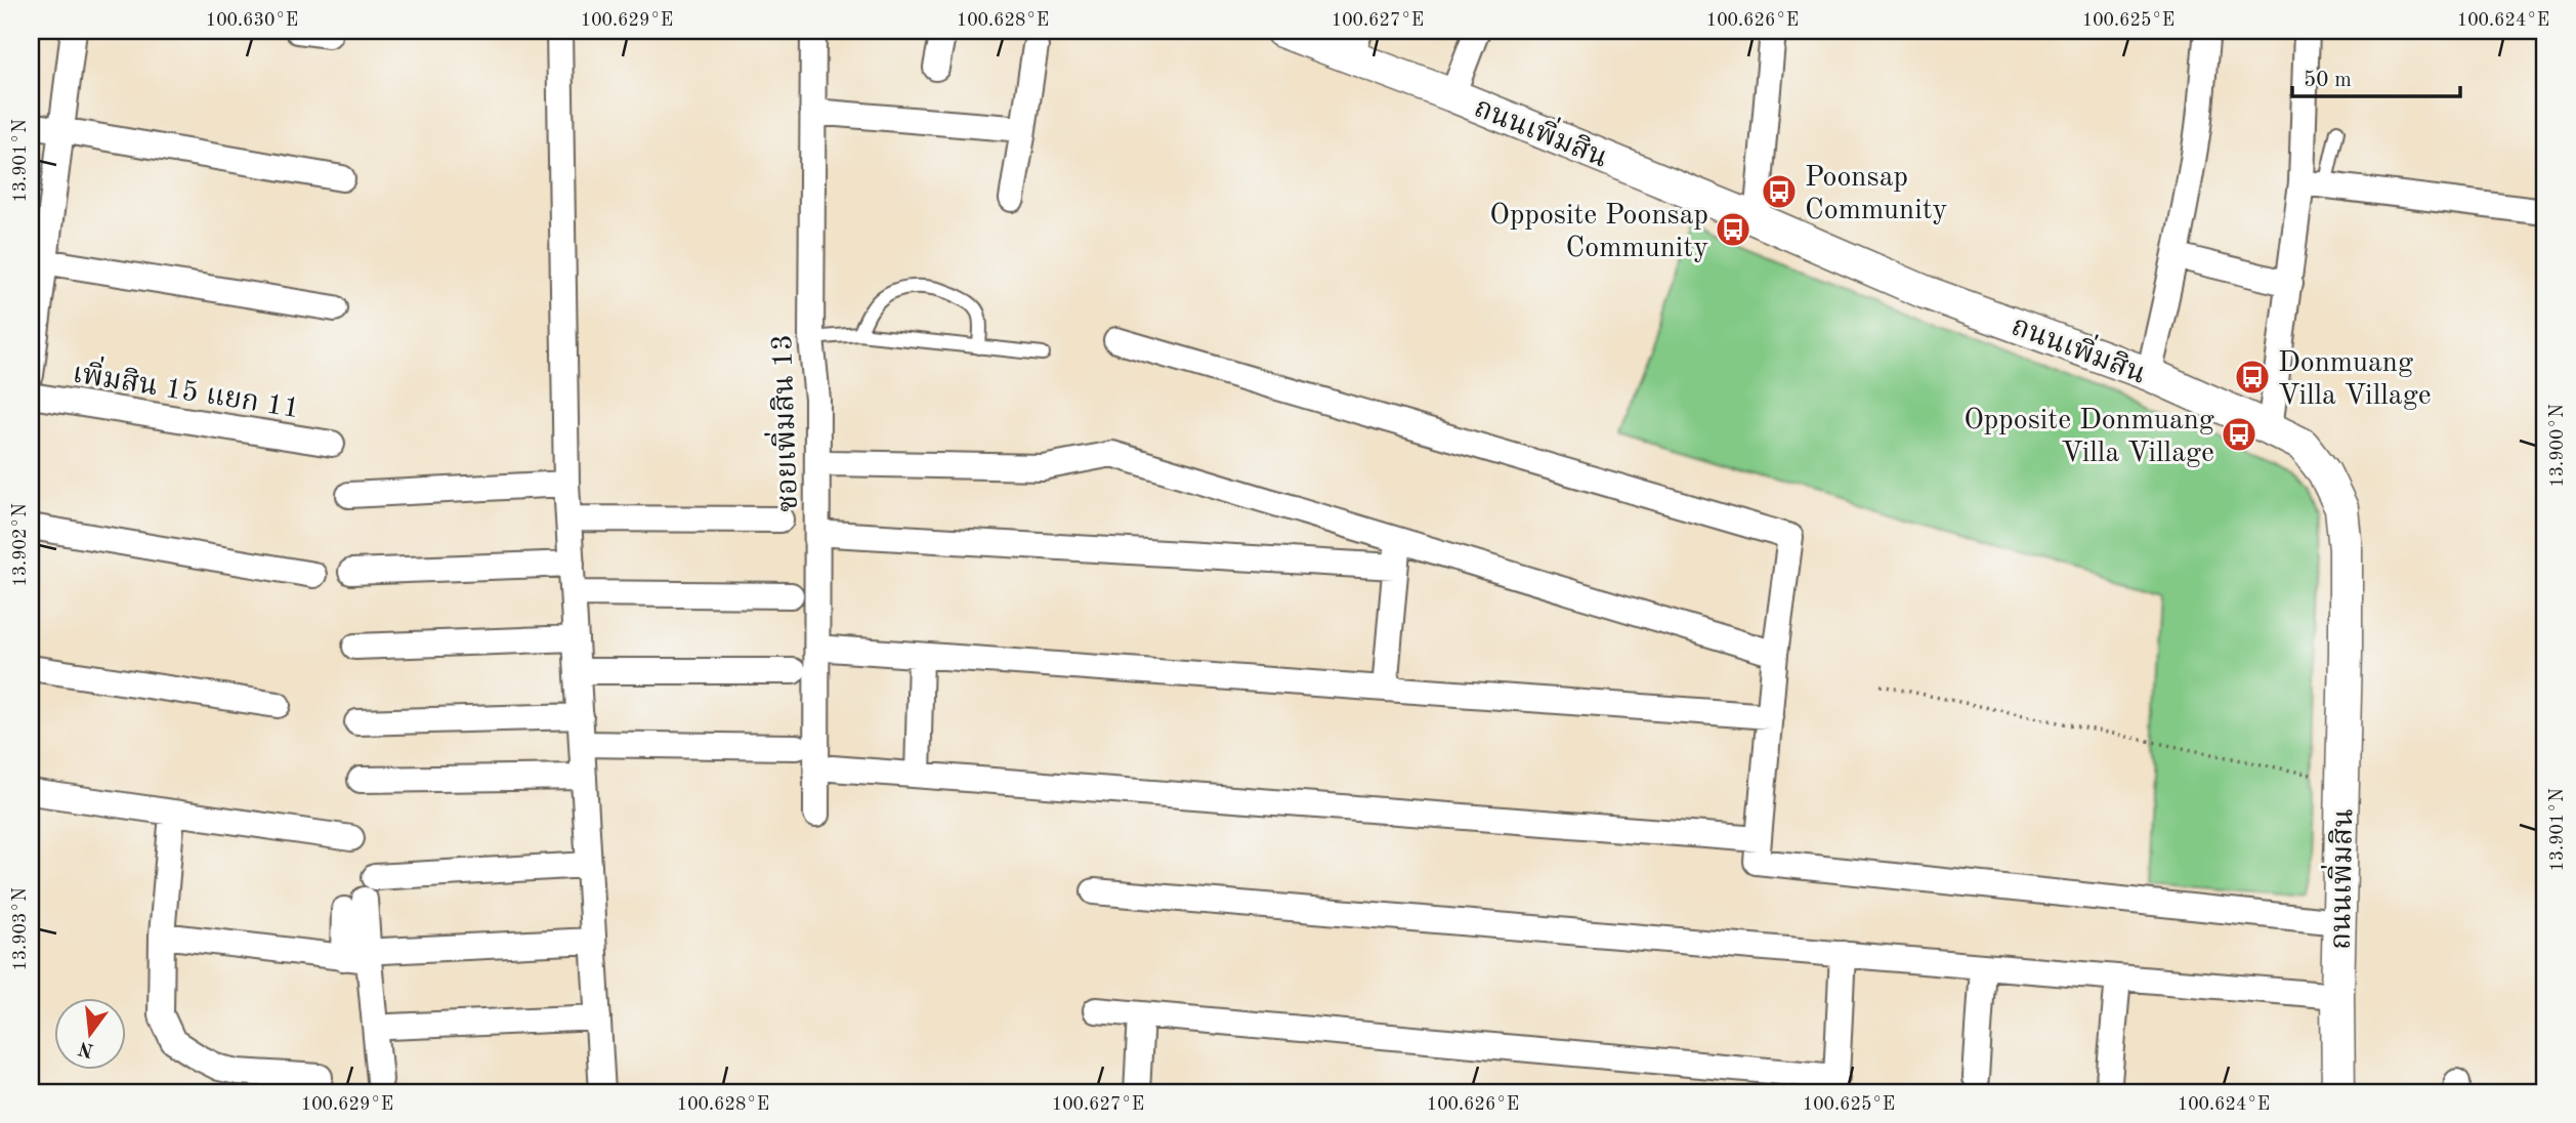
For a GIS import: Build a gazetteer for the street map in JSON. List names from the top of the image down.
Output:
{
  "streets": {
    "street": ["ถนนเพิ่มสิน", "เพิ่มสิน 15 แยก 11", "ซอยเพิ่มสิน 13"]
  },
  "places": {
    "bus stop": [
      "Poonsap Community",
      "Opposite Poonsap Community",
      "Donmuang Villa Village",
      "Opposite Donmuang Villa Village"
    ]
  },
  "scale_bar": "50 m",
  "north": "bottom",
  "coordinates": [
    "100.630°E",
    "100.629°E",
    "100.628°E",
    "100.627°E",
    "100.626°E",
    "100.625°E",
    "100.624°E",
    "13.901°N",
    "13.900°N",
    "13.902°N",
    "13.903°N"
  ]
}
